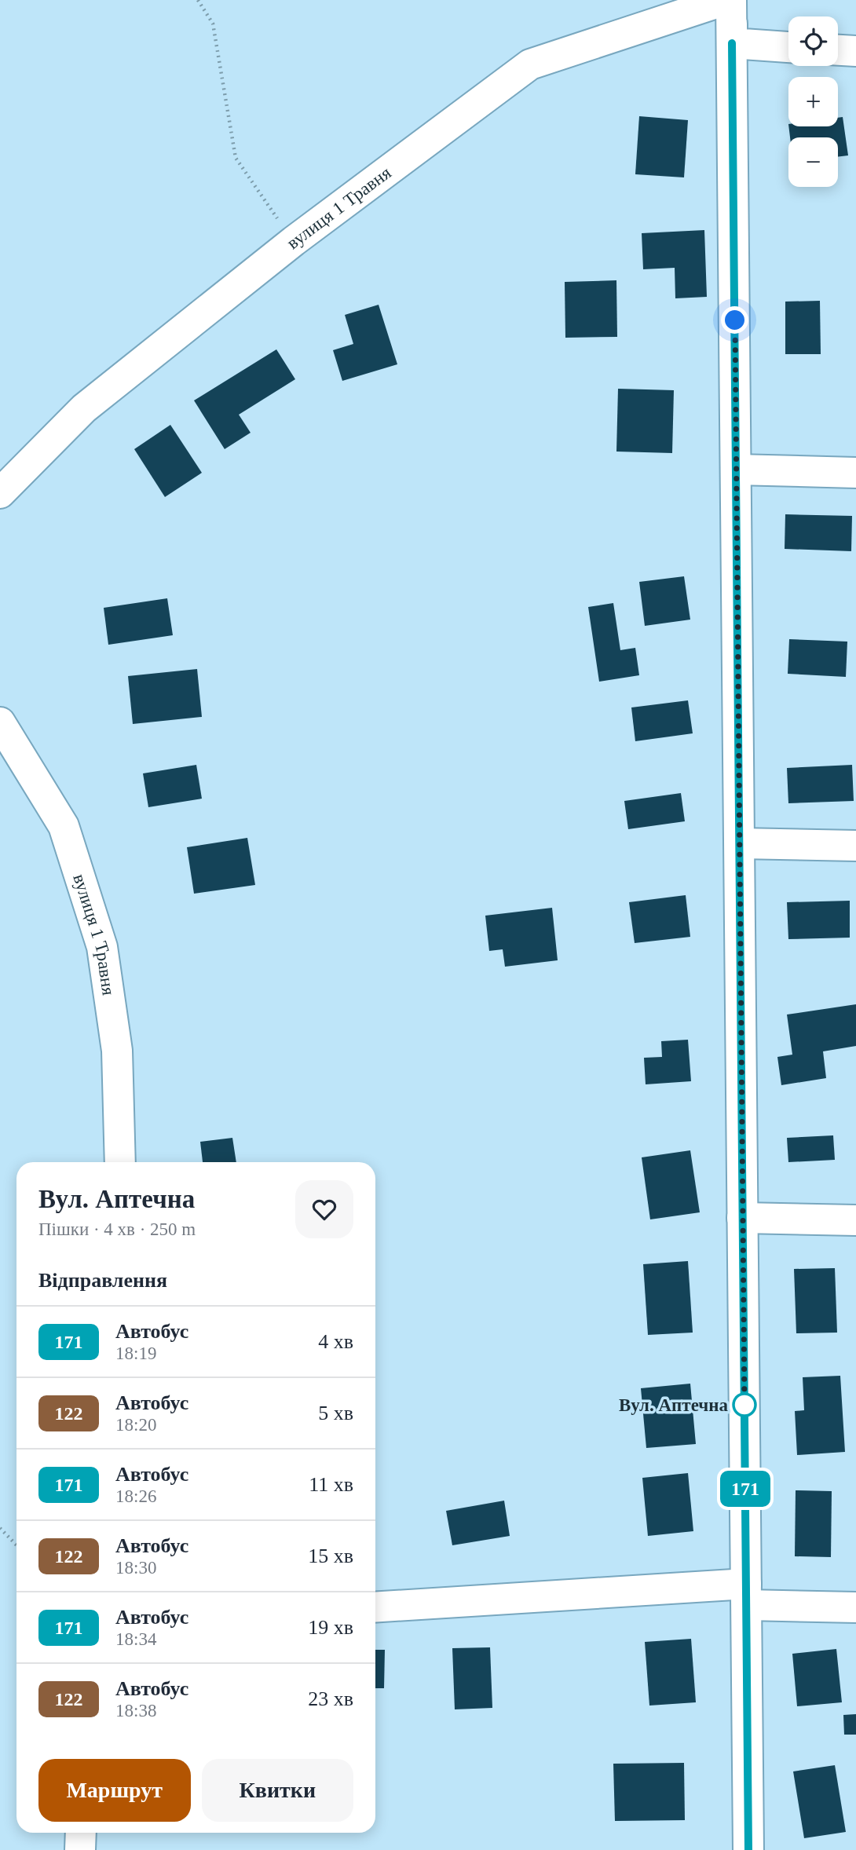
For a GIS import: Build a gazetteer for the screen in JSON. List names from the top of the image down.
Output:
{
  "streets": {
    "street": ["вулиця 1 Травня"]
  },
  "places": ["Вул. Аптечна"],
  "lines": ["bus line 171"],
  "page": {
    "on_map": "171",
    "map_buttons": ["+", "−"],
    "heading": [
      ["Вул. Аптечна", "Пішки · 4 хв · 250 m"],
      "Відправлення"
    ],
    "list": [
      {
        "mark": "171",
        "name": "Автобус",
        "note": "18:19",
        "value": "4 хв"
      },
      {
        "mark": "122",
        "name": "Автобус",
        "note": "18:20",
        "value": "5 хв"
      },
      {
        "mark": "171",
        "name": "Автобус",
        "note": "18:26",
        "value": "11 хв"
      },
      {
        "mark": "122",
        "name": "Автобус",
        "note": "18:30",
        "value": "15 хв"
      },
      {
        "mark": "171",
        "name": "Автобус",
        "note": "18:34",
        "value": "19 хв"
      },
      {
        "mark": "122",
        "name": "Автобус",
        "note": "18:38",
        "value": "23 хв"
      }
    ],
    "buttons": ["Маршрут", "Квитки"]
  }
}
